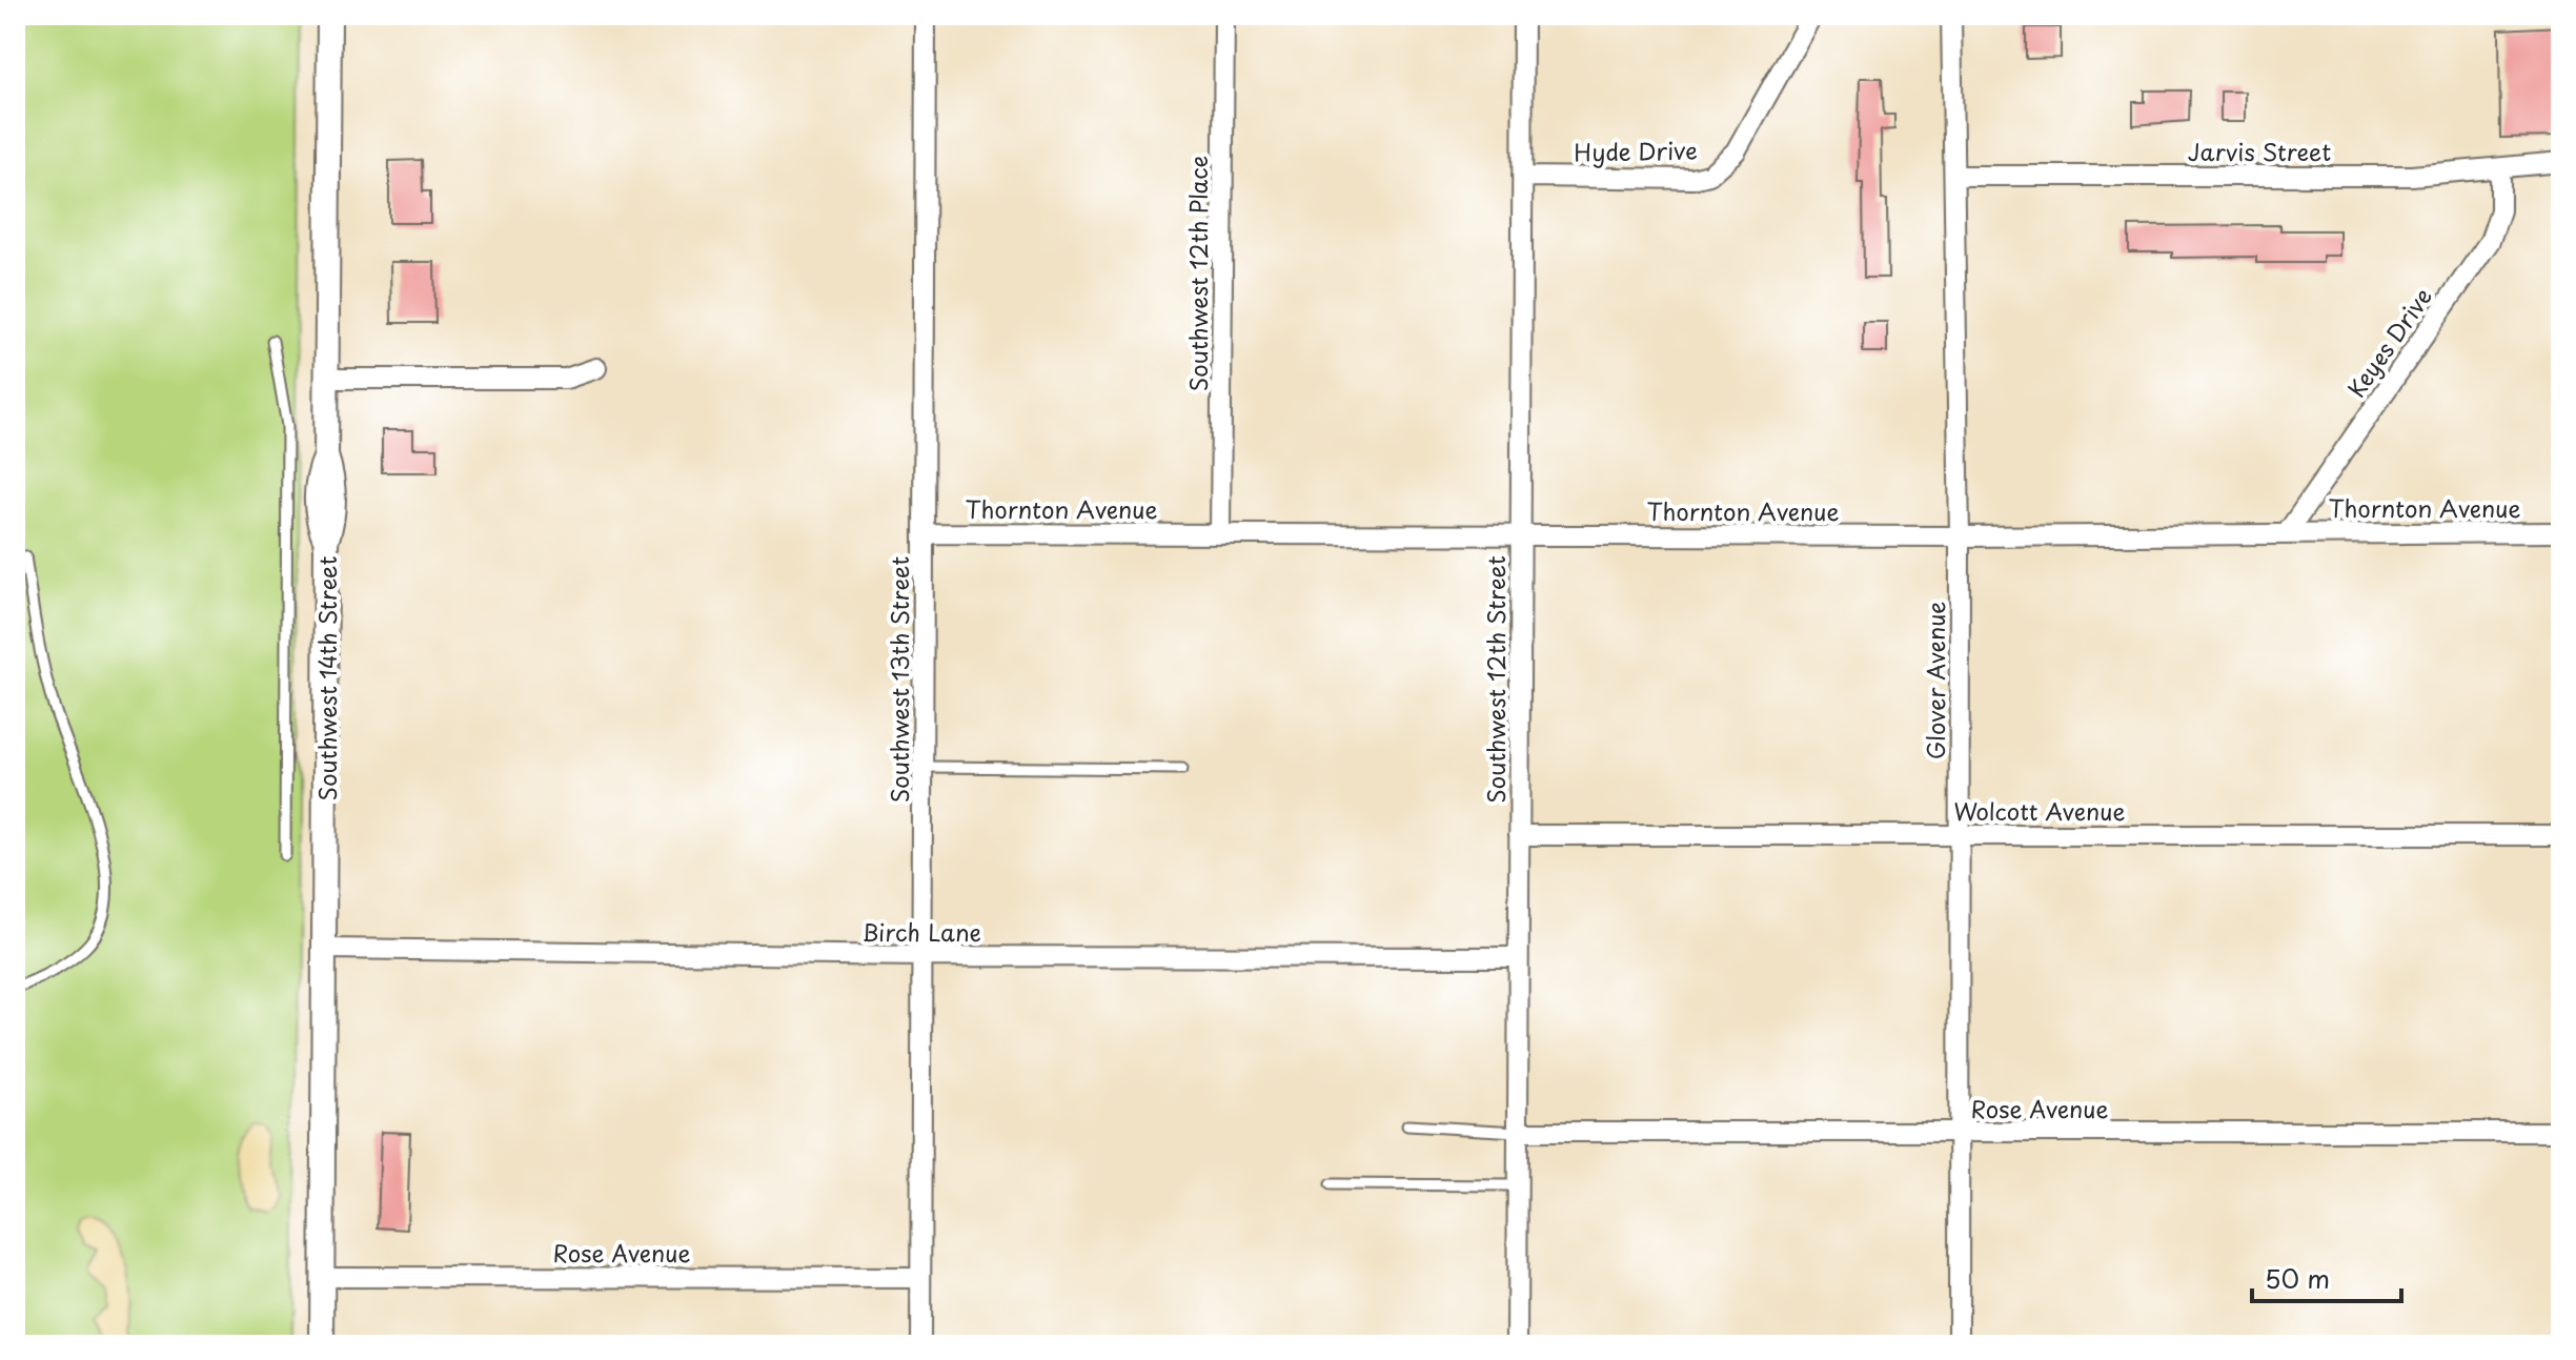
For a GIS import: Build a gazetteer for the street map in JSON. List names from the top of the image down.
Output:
{
  "streets": {
    "street": [
      "Hyde Drive",
      "Jarvis Street",
      "Southwest 12th Place",
      "Keyes Drive",
      "Thornton Avenue",
      "Southwest 14th Street",
      "Southwest 13th Street",
      "Southwest 12th Street",
      "Glover Avenue",
      "Wolcott Avenue",
      "Birch Lane",
      "Rose Avenue"
    ]
  },
  "crossings": [
    ["Hyde Drive", "Southwest 12th Street"],
    ["Jarvis Street", "Keyes Drive"],
    ["Jarvis Street", "Glover Avenue"],
    ["Southwest 12th Place", "Thornton Avenue"],
    ["Keyes Drive", "Thornton Avenue"],
    ["Thornton Avenue", "Southwest 13th Street"],
    ["Thornton Avenue", "Southwest 12th Street"],
    ["Thornton Avenue", "Glover Avenue"],
    ["Southwest 14th Street", "Birch Lane"],
    ["Southwest 14th Street", "Rose Avenue"],
    ["Southwest 13th Street", "Birch Lane"],
    ["Southwest 13th Street", "Rose Avenue"],
    ["Southwest 12th Street", "Wolcott Avenue"],
    ["Southwest 12th Street", "Birch Lane"],
    ["Southwest 12th Street", "Rose Avenue"],
    ["Glover Avenue", "Wolcott Avenue"],
    ["Glover Avenue", "Rose Avenue"]
  ],
  "scale_bar": "50 m"
}
